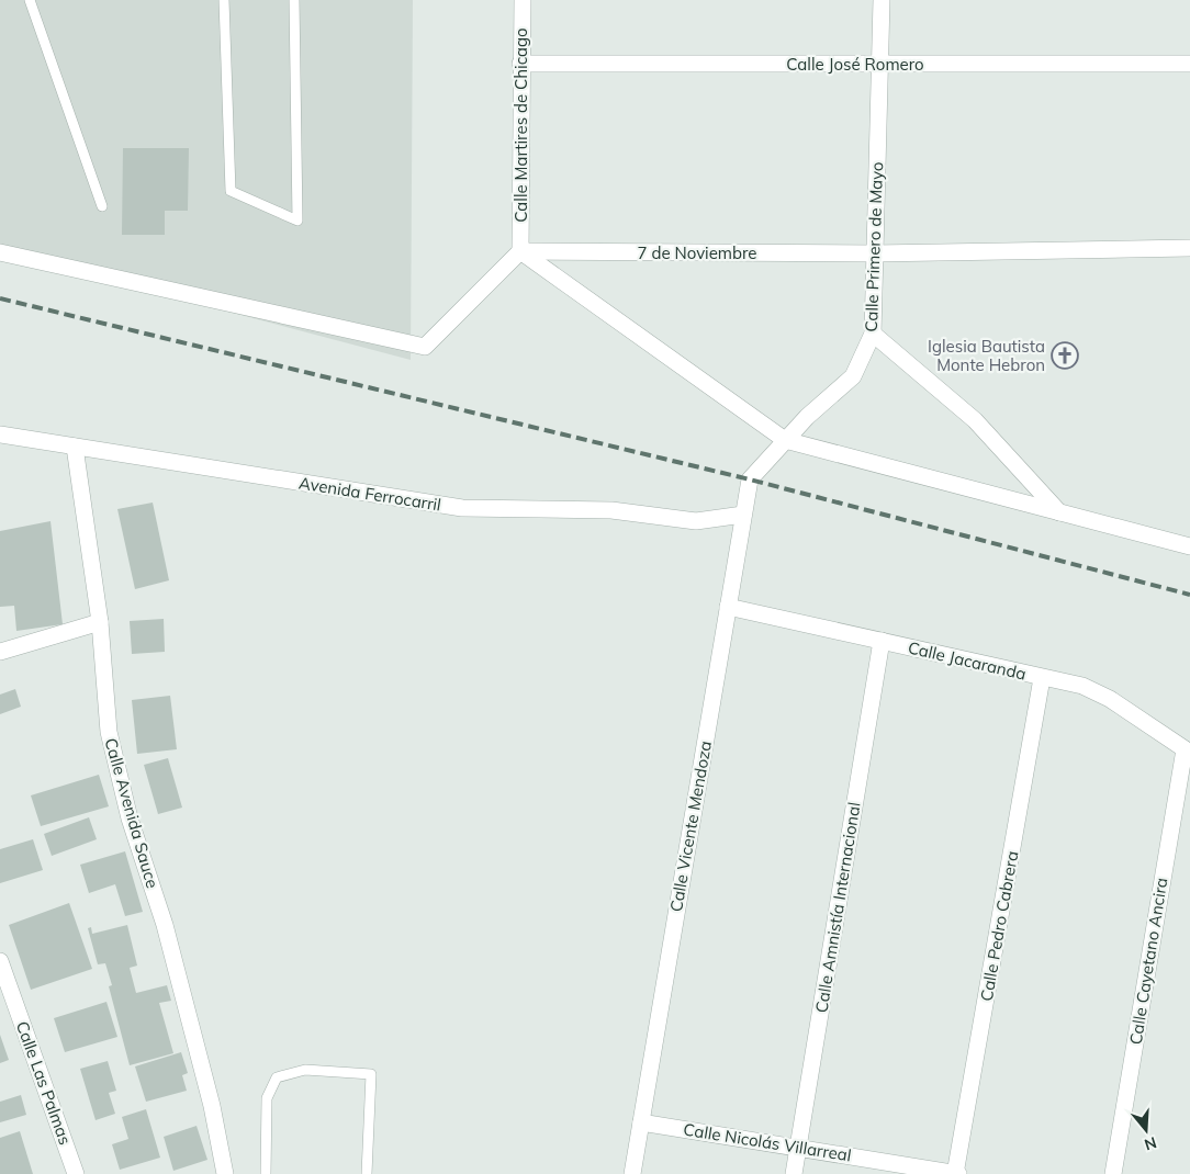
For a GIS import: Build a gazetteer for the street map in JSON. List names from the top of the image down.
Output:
{
  "streets": {
    "street": [
      "Calle José Romero",
      "Calle Martires de Chicago",
      "Calle Primero de Mayo",
      "7 de Noviembre",
      "Avenida Ferrocarril",
      "Calle Jacaranda",
      "Calle Avenida Sauce",
      "Calle Vicente Mendoza",
      "Calle Amnistía Internacional",
      "Calle Pedro Cabrera",
      "Calle Cayetano Ancira",
      "Calle Las Palmas",
      "Calle Nicolás Villarreal"
    ]
  },
  "crossings": [
    ["Calle José Romero", "Calle Martires de Chicago"],
    ["Calle José Romero", "Calle Primero de Mayo"],
    ["Calle Martires de Chicago", "7 de Noviembre"],
    ["Calle Primero de Mayo", "7 de Noviembre"],
    ["Calle Primero de Mayo", "Calle Vicente Mendoza"],
    ["Avenida Ferrocarril", "Calle Avenida Sauce"],
    ["Avenida Ferrocarril", "Calle Vicente Mendoza"],
    ["Calle Jacaranda", "Calle Vicente Mendoza"],
    ["Calle Jacaranda", "Calle Amnistía Internacional"],
    ["Calle Jacaranda", "Calle Pedro Cabrera"],
    ["Calle Jacaranda", "Calle Cayetano Ancira"],
    ["Calle Vicente Mendoza", "Calle Nicolás Villarreal"],
    ["Calle Amnistía Internacional", "Calle Nicolás Villarreal"],
    ["Calle Pedro Cabrera", "Calle Nicolás Villarreal"]
  ],
  "places": {
    "church": ["Iglesia Bautista Monte Hebron"]
  },
  "north": "bottom"
}
